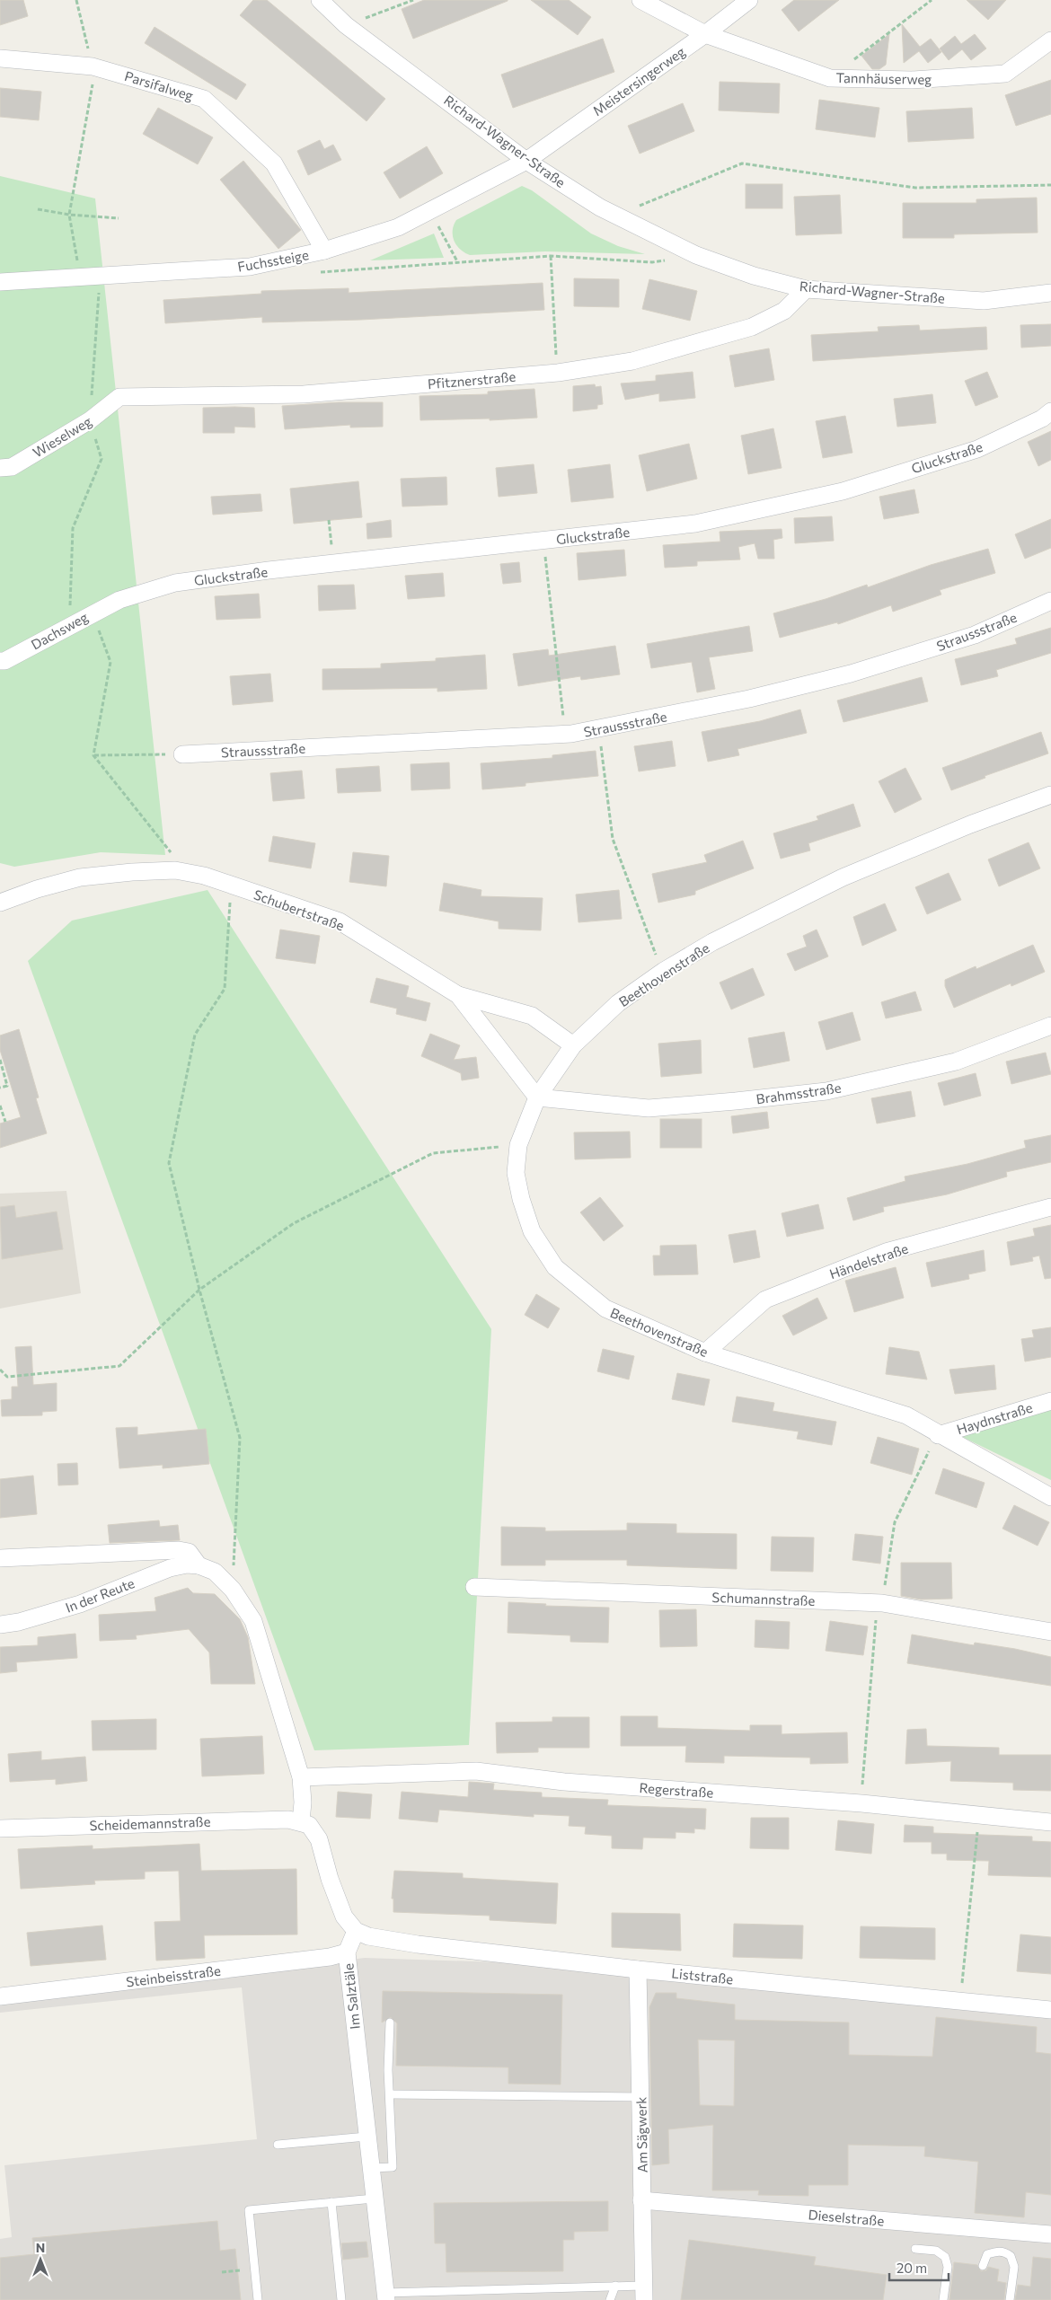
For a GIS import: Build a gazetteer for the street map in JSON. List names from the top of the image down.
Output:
{
  "streets": {
    "street": [
      "Tannhäuserweg",
      "Meistersingerweg",
      "Parsifalweg",
      "Richard-Wagner-Straße",
      "Fuchssteige",
      "Pfitznerstraße",
      "Wieselweg",
      "Gluckstraße",
      "Dachsweg",
      "Straussstraße",
      "Schubertstraße",
      "Beethovenstraße",
      "Brahmsstraße",
      "Händelstraße",
      "Haydnstraße",
      "In der Reute",
      "Schumannstraße",
      "Regerstraße",
      "Scheidemannstraße",
      "Steinbeisstraße",
      "Liststraße",
      "Im Salztäle",
      "Am Sägwerk",
      "Dieselstraße"
    ]
  },
  "crossings": [
    ["Tannhäuserweg", "Meistersingerweg"],
    ["Meistersingerweg", "Richard-Wagner-Straße"],
    ["Meistersingerweg", "Fuchssteige"],
    ["Parsifalweg", "Fuchssteige"],
    ["Richard-Wagner-Straße", "Fuchssteige"],
    ["Richard-Wagner-Straße", "Pfitznerstraße"],
    ["Pfitznerstraße", "Wieselweg"],
    ["Gluckstraße", "Dachsweg"],
    ["Schubertstraße", "Beethovenstraße"],
    ["Schubertstraße", "Brahmsstraße"],
    ["Beethovenstraße", "Brahmsstraße"],
    ["Beethovenstraße", "Händelstraße"],
    ["Beethovenstraße", "Haydnstraße"],
    ["Steinbeisstraße", "Im Salztäle"],
    ["Liststraße", "Im Salztäle"],
    ["Liststraße", "Am Sägwerk"],
    ["Am Sägwerk", "Dieselstraße"]
  ],
  "scale_bar": "20 m",
  "north": "top"
}
